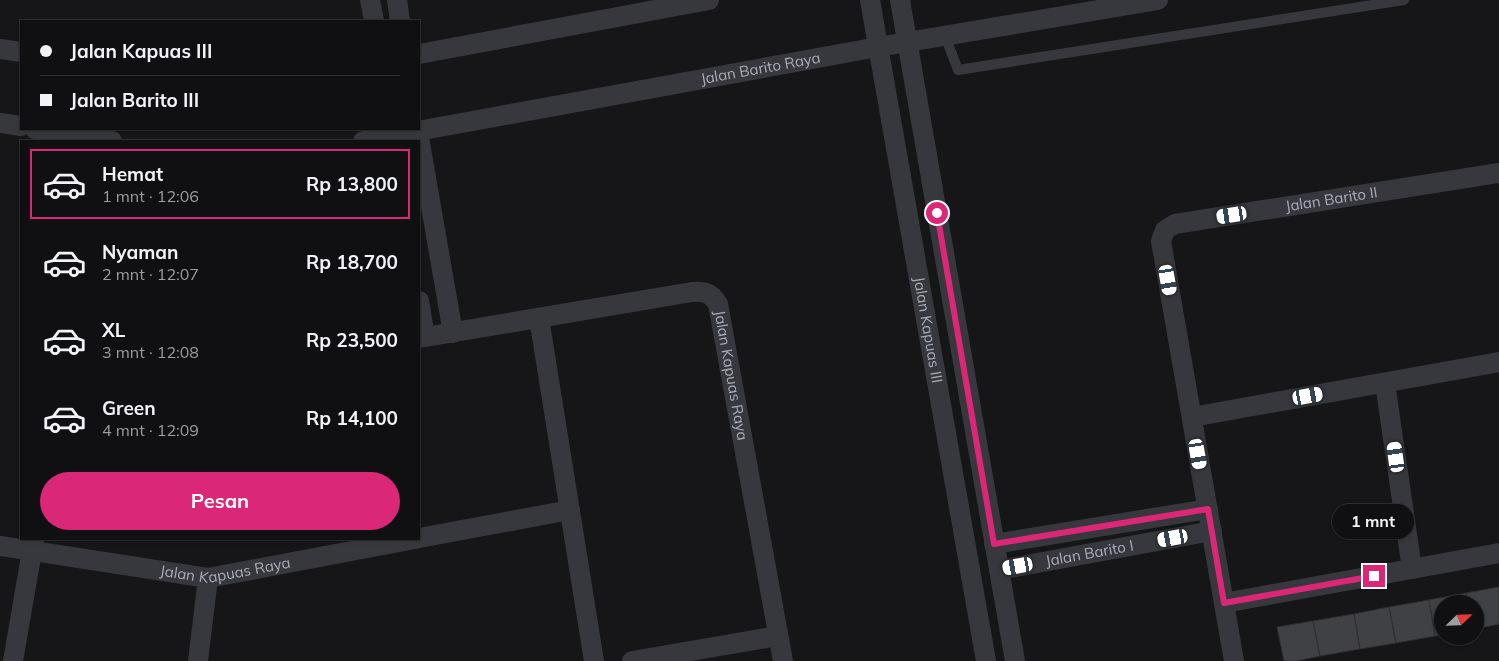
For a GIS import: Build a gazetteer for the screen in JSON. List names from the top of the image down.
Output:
{
  "streets": {
    "street": [
      "Jalan Barito Raya",
      "Jalan Barito II",
      "Jalan Kapuas III",
      "Jalan Kapuas Raya",
      "Jalan Barito I"
    ]
  },
  "crossings": [
    ["Jalan Barito Raya", "Jalan Kapuas III"],
    ["Jalan Kapuas III", "Jalan Barito I"]
  ],
  "north": "top right",
  "page": {
    "banner": ["Jalan Kapuas III", "Jalan Barito III"],
    "list": [
      {
        "name": "Hemat",
        "note": "1 mnt · 12:06",
        "value": "Rp 13,800"
      },
      {
        "name": "Nyaman",
        "note": "2 mnt · 12:07",
        "value": "Rp 18,700"
      },
      {
        "name": "XL",
        "note": "3 mnt · 12:08",
        "value": "Rp 23,500"
      },
      {
        "name": "Green",
        "note": "4 mnt · 12:09",
        "value": "Rp 14,100"
      }
    ],
    "buttons": "Pesan",
    "bubble": "1 mnt"
  }
}
